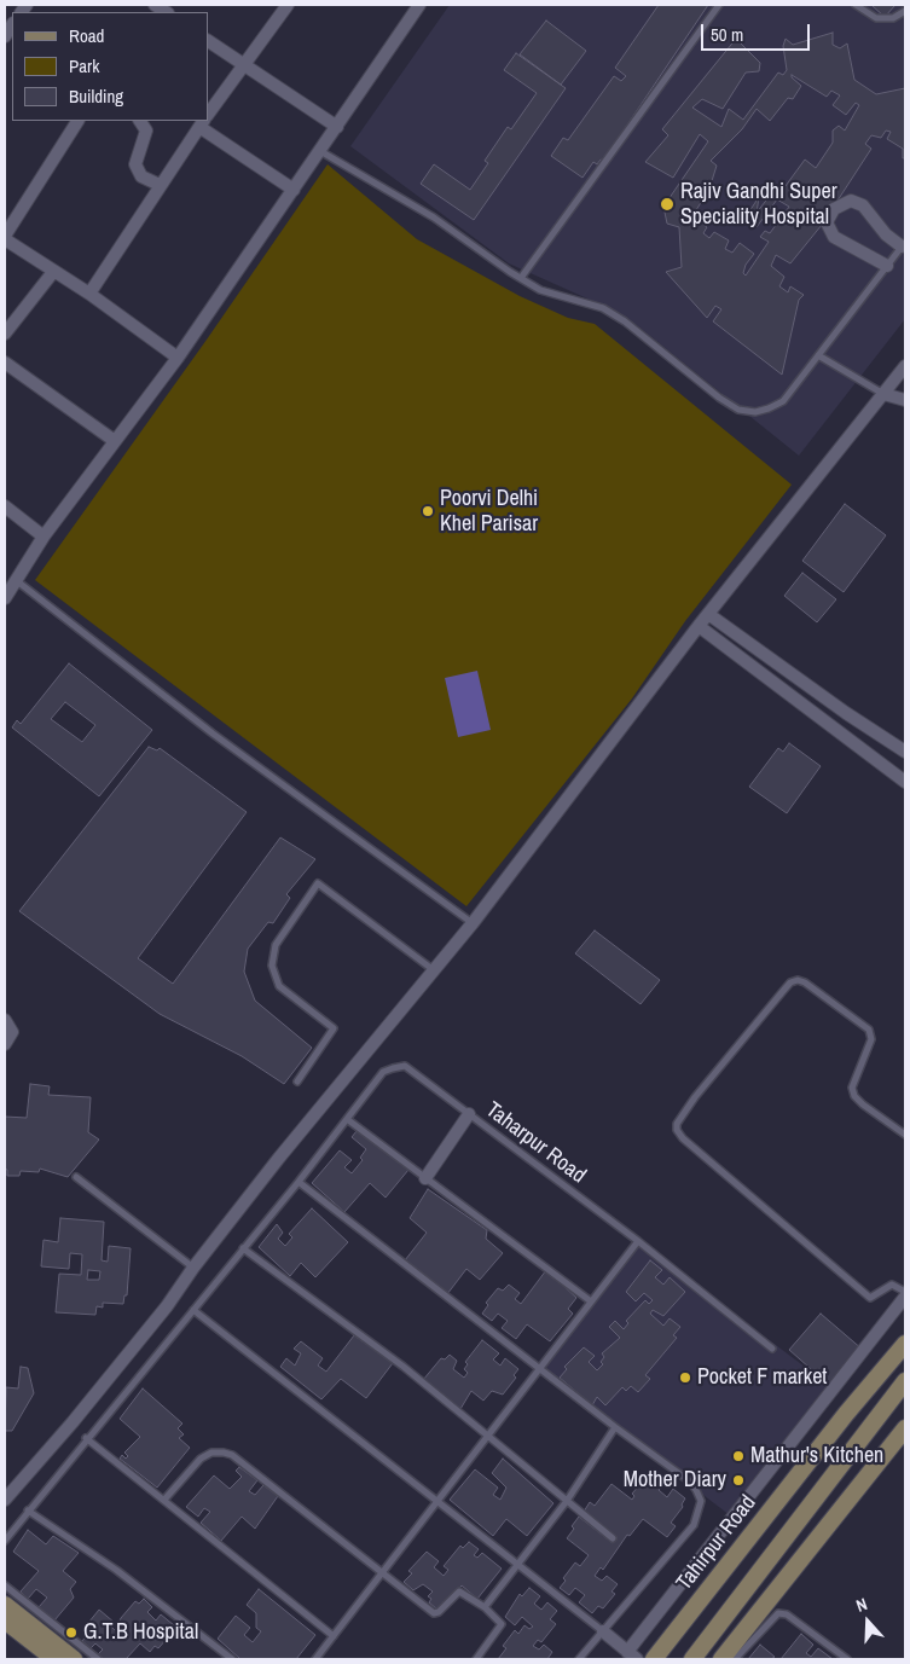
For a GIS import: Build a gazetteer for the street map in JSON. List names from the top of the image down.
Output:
{
  "streets": {
    "main road": ["Tahirpur Road"],
    "lane": ["Taharpur Road"]
  },
  "places": [
    "Rajiv Gandhi Super Speciality Hospital",
    "Poorvi Delhi Khel Parisar",
    "Pocket F market",
    "Mathur's Kitchen",
    "Mother Diary",
    "G.T.B Hospital"
  ],
  "legend": ["Road", "Park", "Building"],
  "scale_bar": "50 m",
  "north": "top"
}
